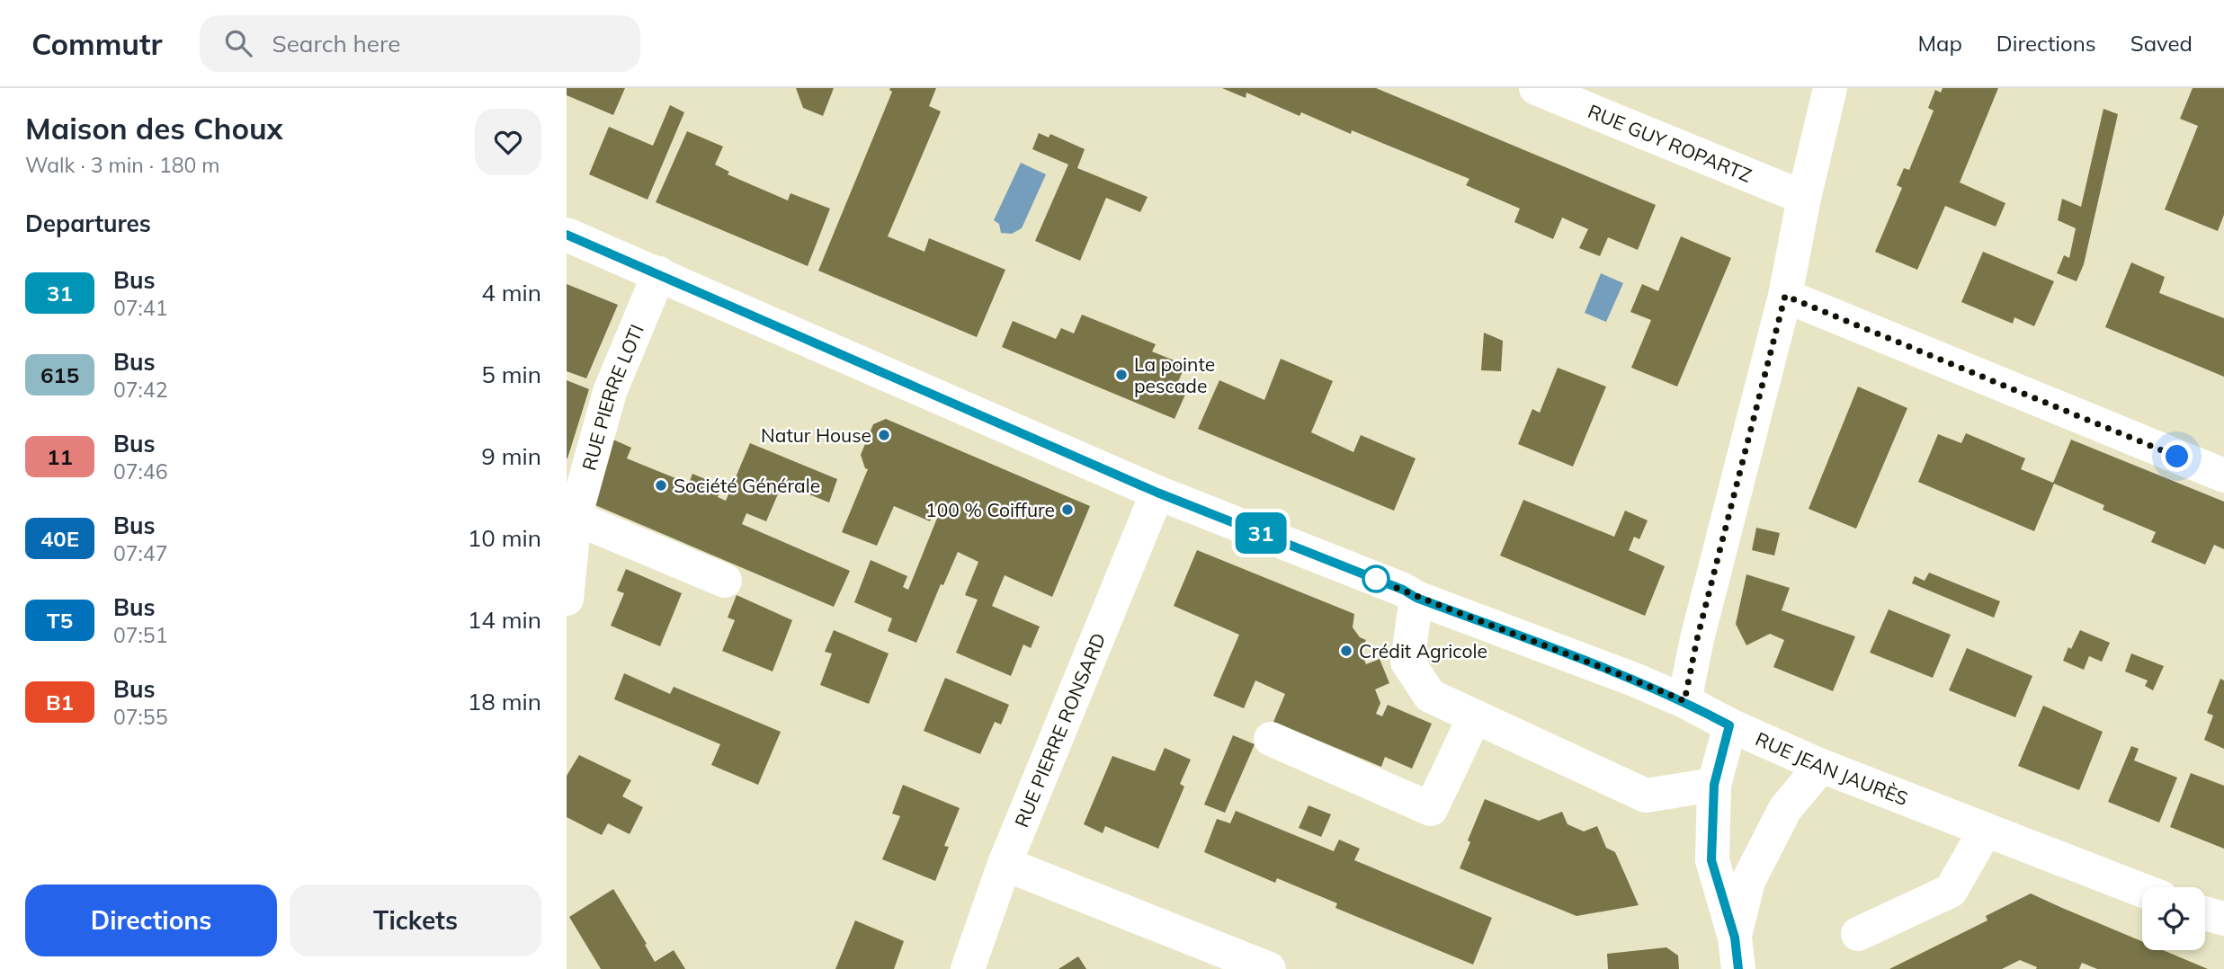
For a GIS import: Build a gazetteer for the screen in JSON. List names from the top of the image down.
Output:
{
  "streets": {
    "street": [
      "RUE GUY ROPARTZ",
      "RUE PIERRE LOTI",
      "RUE PIERRE RONSARD",
      "RUE JEAN JAURÈS"
    ]
  },
  "crossings": [
    ["RUE PIERRE LOTI", "RUE JEAN JAURÈS"],
    ["RUE PIERRE RONSARD", "RUE JEAN JAURÈS"]
  ],
  "places": [
    "La pointe pescade",
    "Natur House",
    "Société Générale",
    "100 % Coiffure",
    "Crédit Agricole"
  ],
  "lines": ["bus line 31"],
  "page": {
    "header": "Commutr",
    "search": "Search here",
    "nav": ["Map", "Directions", "Saved"],
    "heading": [
      ["Maison des Choux", "Walk · 3 min · 180 m"],
      "Departures"
    ],
    "on_map": "31",
    "list": [
      {
        "mark": "31",
        "name": "Bus",
        "note": "07:41",
        "value": "4 min"
      },
      {
        "mark": "615",
        "name": "Bus",
        "note": "07:42",
        "value": "5 min"
      },
      {
        "mark": "11",
        "name": "Bus",
        "note": "07:46",
        "value": "9 min"
      },
      {
        "mark": "40E",
        "name": "Bus",
        "note": "07:47",
        "value": "10 min"
      },
      {
        "mark": "T5",
        "name": "Bus",
        "note": "07:51",
        "value": "14 min"
      },
      {
        "mark": "B1",
        "name": "Bus",
        "note": "07:55",
        "value": "18 min"
      }
    ],
    "buttons": ["Directions", "Tickets"]
  }
}
